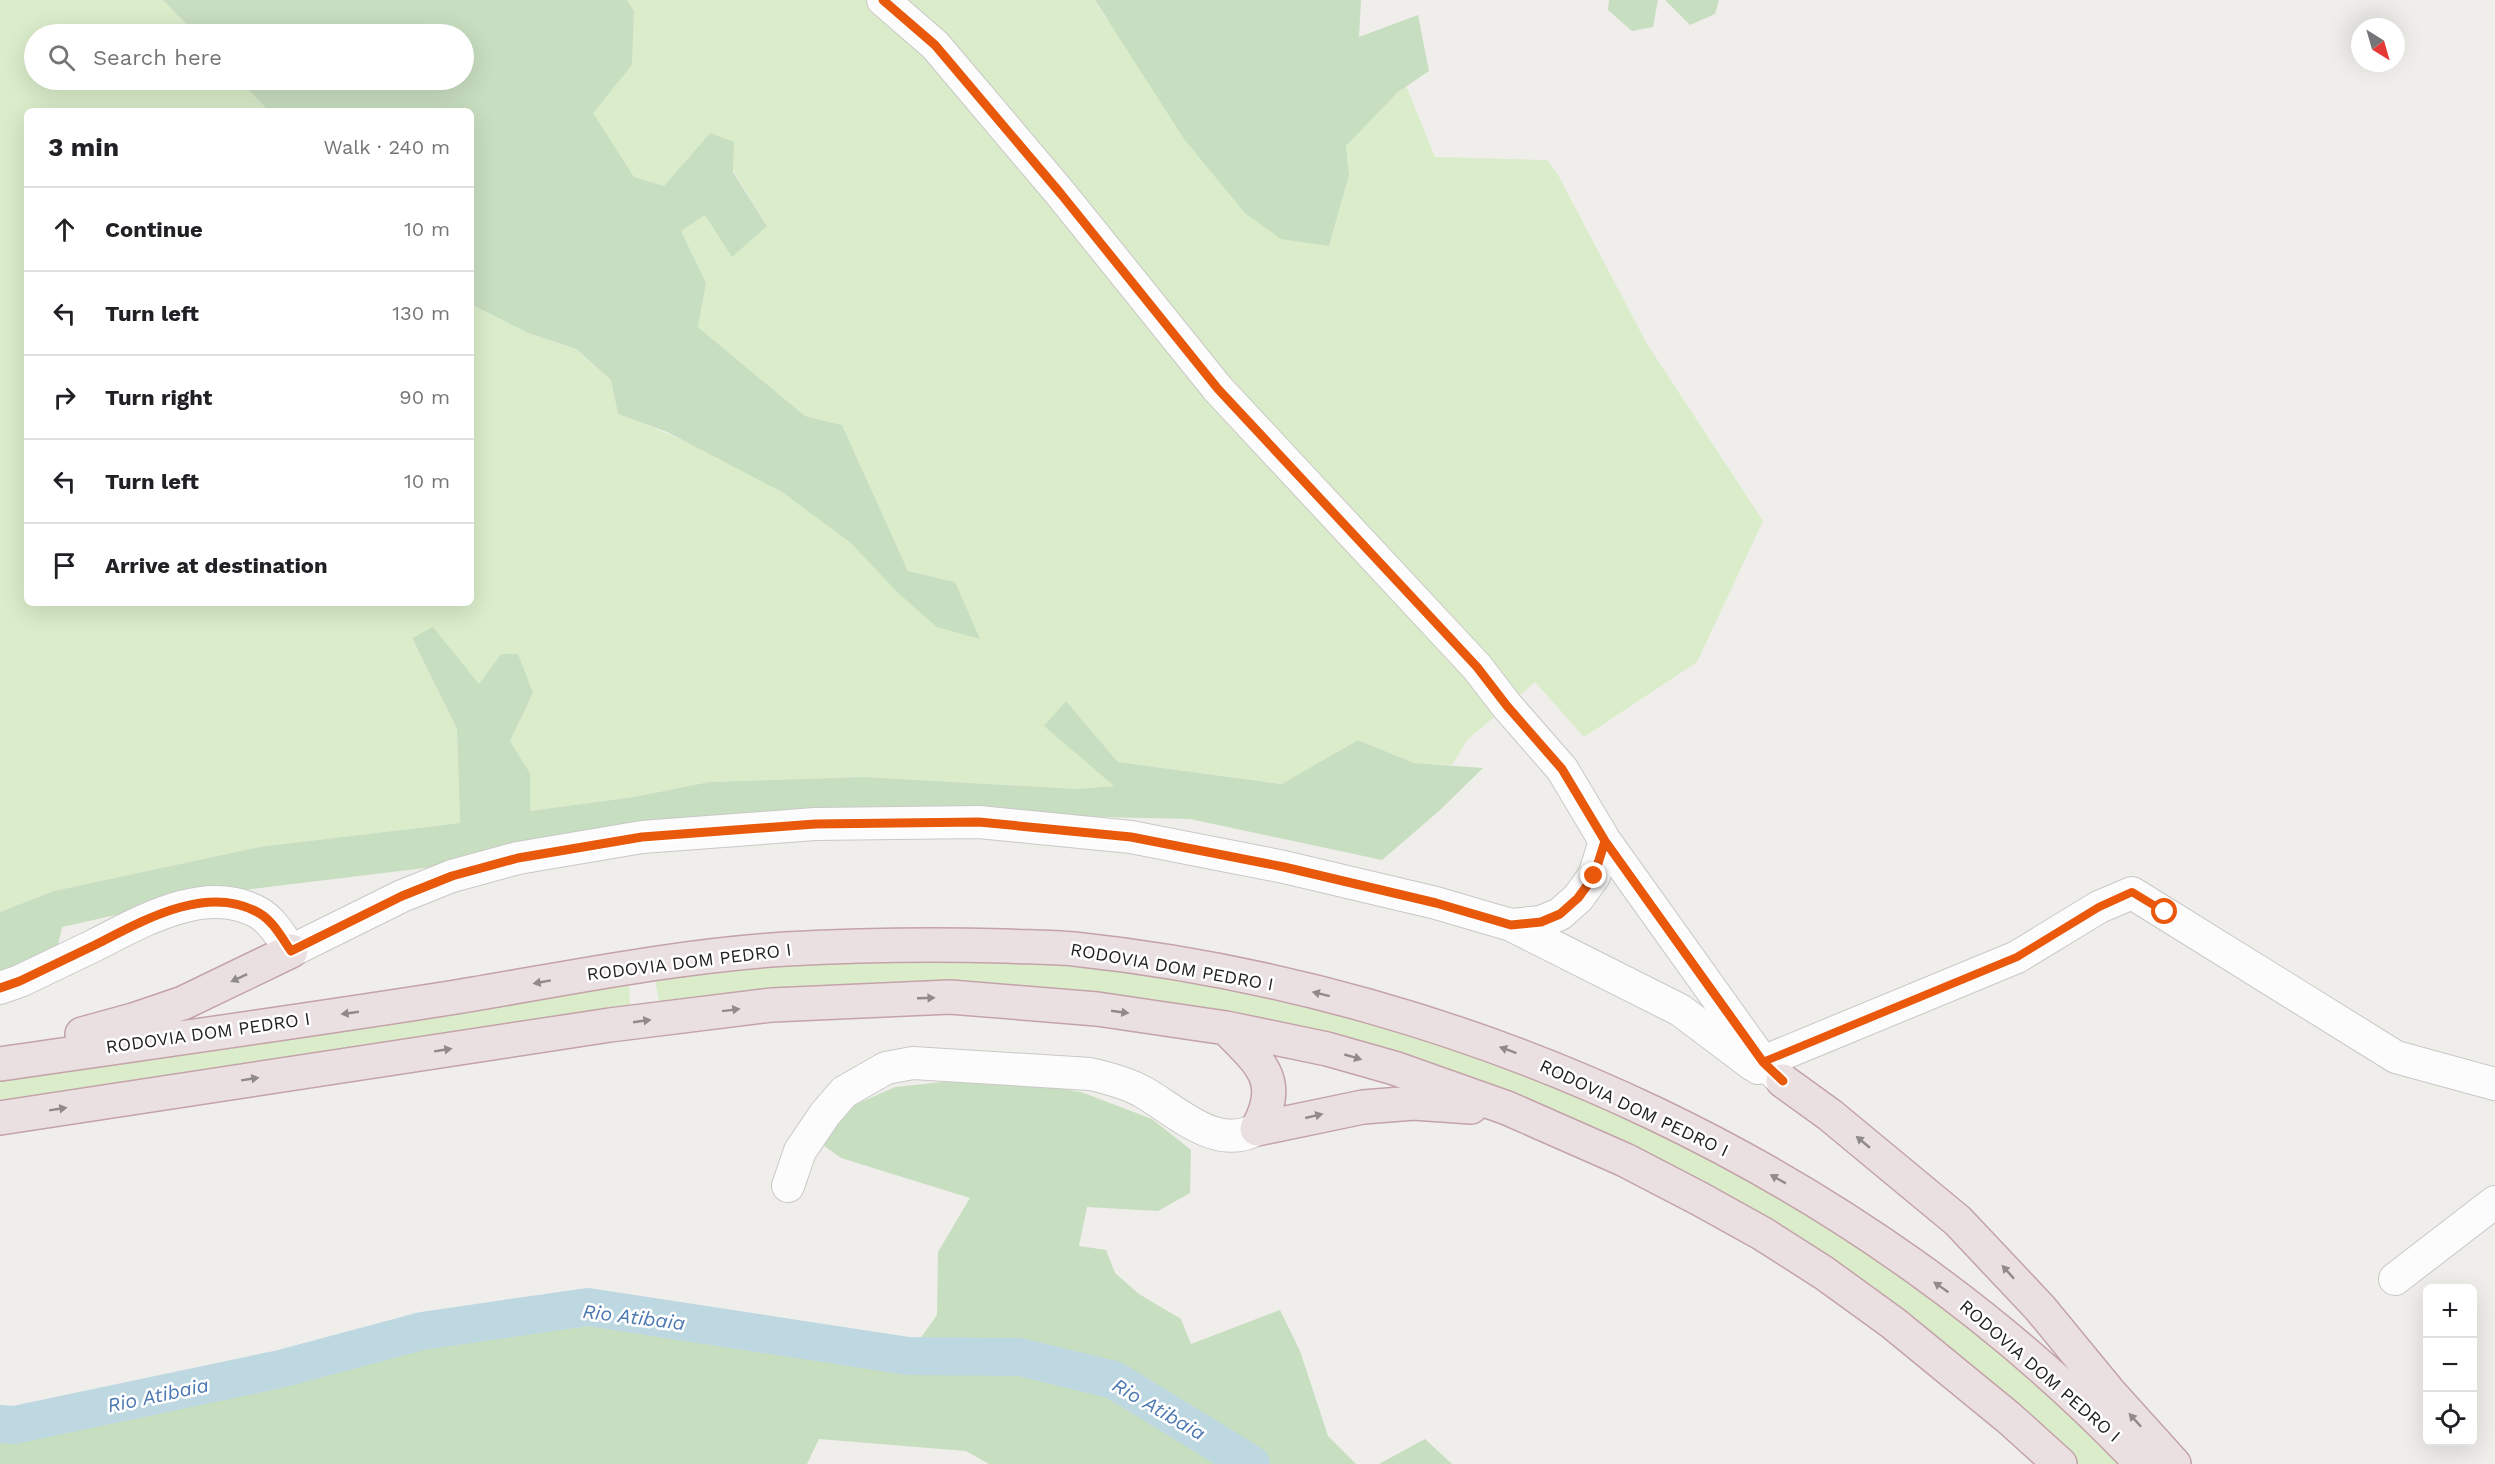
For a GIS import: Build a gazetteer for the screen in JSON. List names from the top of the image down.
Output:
{
  "streets": {
    "highway": ["RODOVIA DOM PEDRO I"]
  },
  "water": ["Rio Atibaia"],
  "north": "bottom right",
  "page": {
    "search": "Search here",
    "heading": ["3 min", "Walk · 240 m"],
    "list": [
      ["Continue", "10 m"],
      ["Turn left", "130 m"],
      ["Turn right", "90 m"],
      ["Turn left", "10 m"],
      "Arrive at destination"
    ],
    "map_buttons": ["+", "−"]
  }
}
